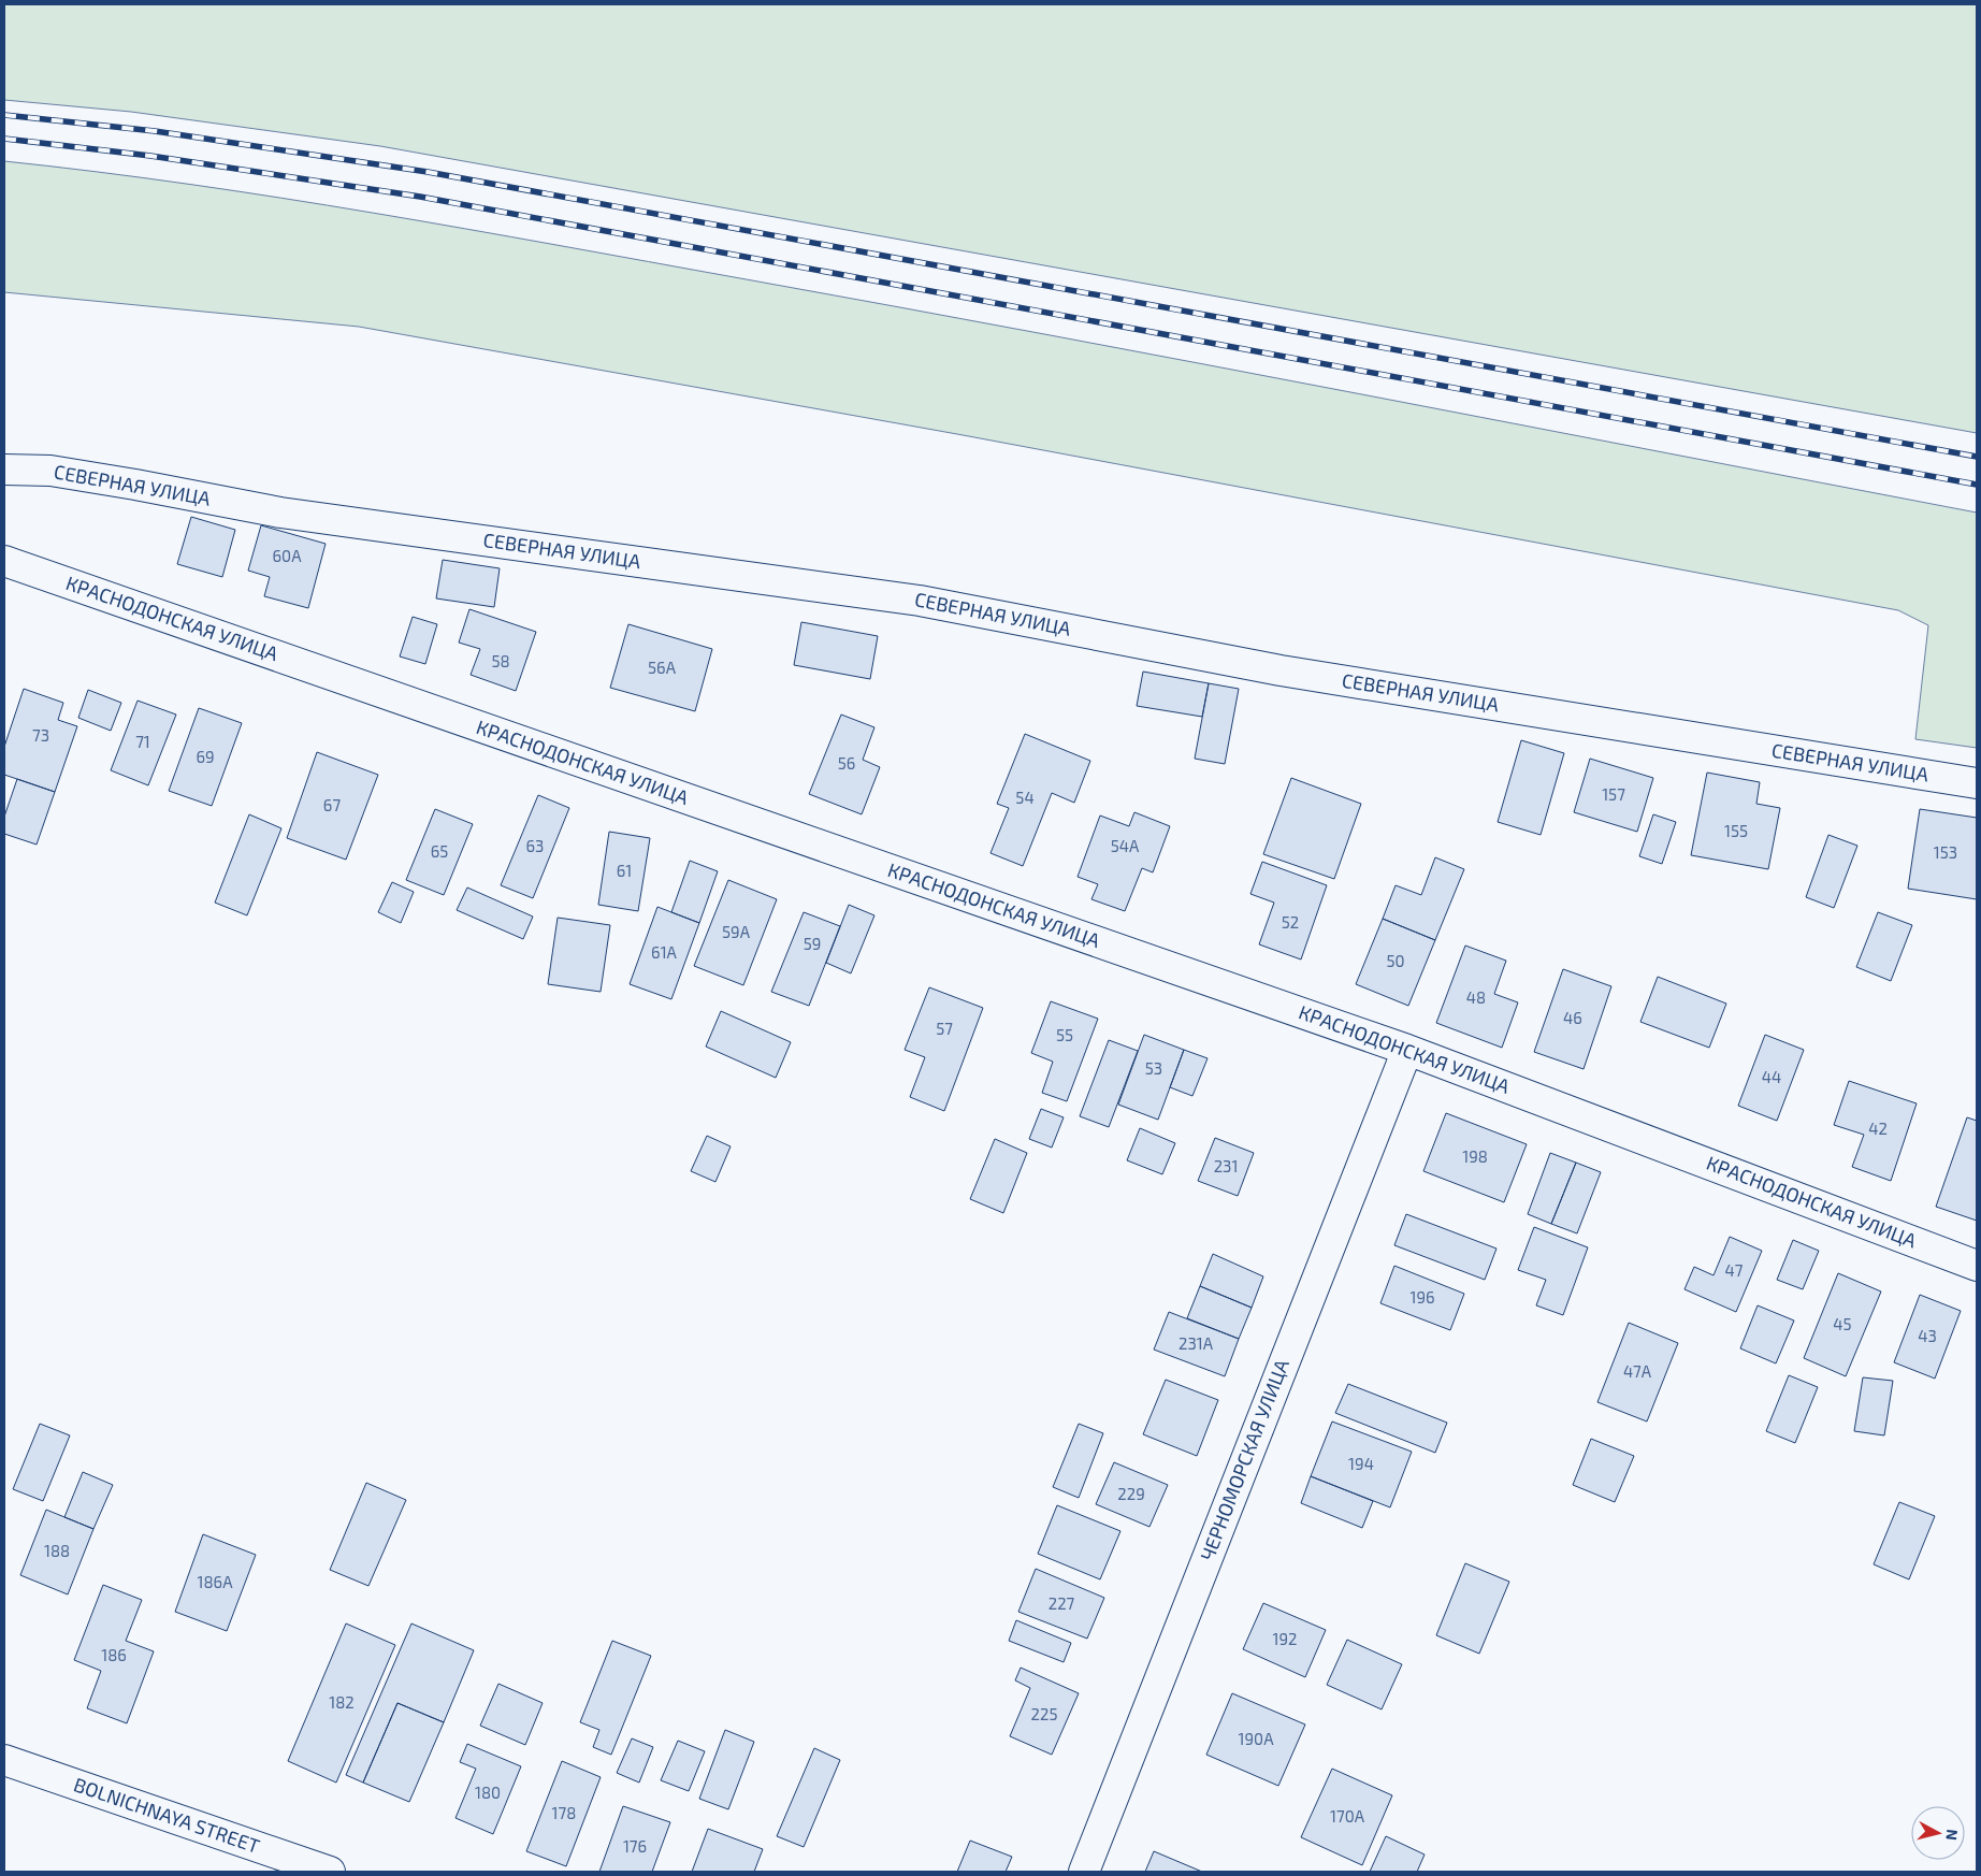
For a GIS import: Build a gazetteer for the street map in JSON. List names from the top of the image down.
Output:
{
  "streets": {
    "street": [
      "СЕВЕРНАЯ УЛИЦА",
      "КРАСНОДОНСКАЯ УЛИЦА",
      "ЧЕРНОМОРСКАЯ УЛИЦА",
      "BOLNICHNAYA STREET"
    ]
  },
  "crossings": [
    ["КРАСНОДОНСКАЯ УЛИЦА", "ЧЕРНОМОРСКАЯ УЛИЦА"]
  ],
  "house_numbers": [
    "60А",
    "58",
    "56А",
    "73",
    "71",
    "69",
    "56",
    "157",
    "54",
    "67",
    "155",
    "63",
    "54А",
    "65",
    "153",
    "61",
    "52",
    "59А",
    "59",
    "61А",
    "50",
    "48",
    "46",
    "57",
    "55",
    "53",
    "44",
    "42",
    "198",
    "231",
    "47",
    "196",
    "45",
    "43",
    "231А",
    "47А",
    "194",
    "229",
    "188",
    "186А",
    "227",
    "192",
    "186",
    "182",
    "225",
    "190А",
    "180",
    "178",
    "170А",
    "176"
  ],
  "north": "right"
}
